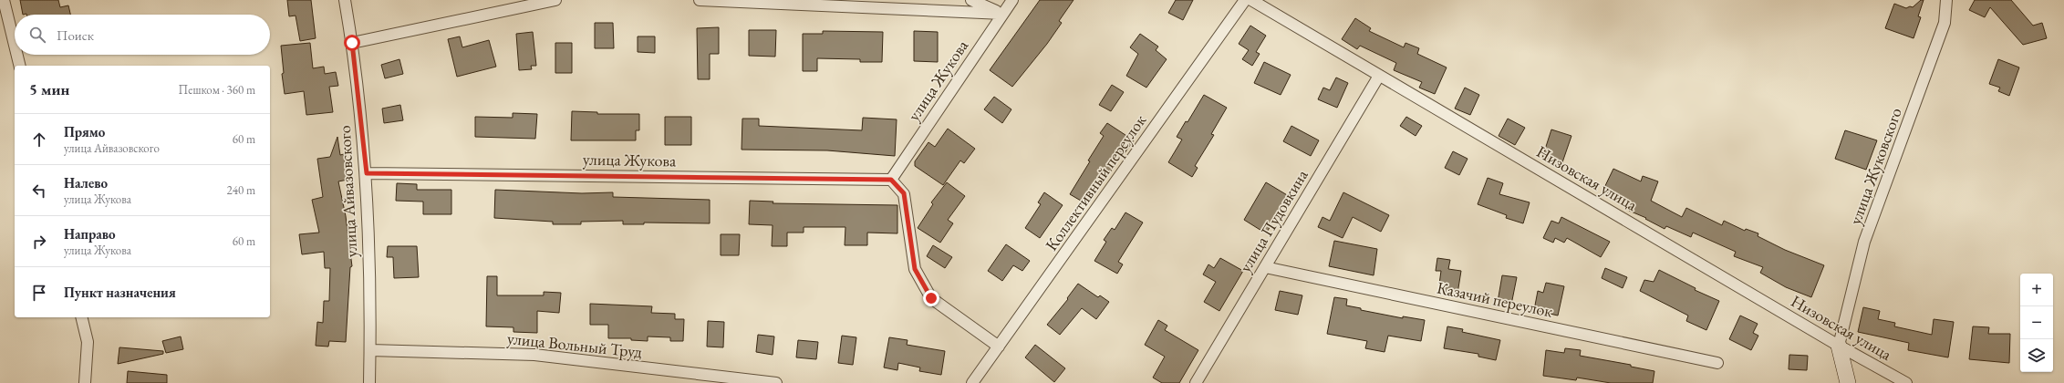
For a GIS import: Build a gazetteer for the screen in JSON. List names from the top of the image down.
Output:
{
  "streets": {
    "street": [
      "улица Жукова",
      "улица Жуковского",
      "Низовская улица",
      "Коллективный переулок",
      "улица Айвазовского",
      "улица Пудовкина",
      "Казачий переулок",
      "улица Вольный Труд"
    ]
  },
  "crossings": [
    ["улица Жукова", "улица Айвазовского"],
    ["улица Жуковского", "Низовская улица"],
    ["Низовская улица", "улица Пудовкина"],
    ["улица Айвазовского", "улица Вольный Труд"],
    ["улица Пудовкина", "Казачий переулок"]
  ],
  "page": {
    "search": "Поиск",
    "heading": ["5 мин", "Пешком · 360 m"],
    "list": [
      ["Прямо", "улица Айвазовского", "60 m"],
      ["Налево", "улица Жукова", "240 m"],
      ["Направо", "улица Жукова", "60 m"],
      "Пункт назначения"
    ],
    "map_buttons": ["+", "−"]
  }
}
